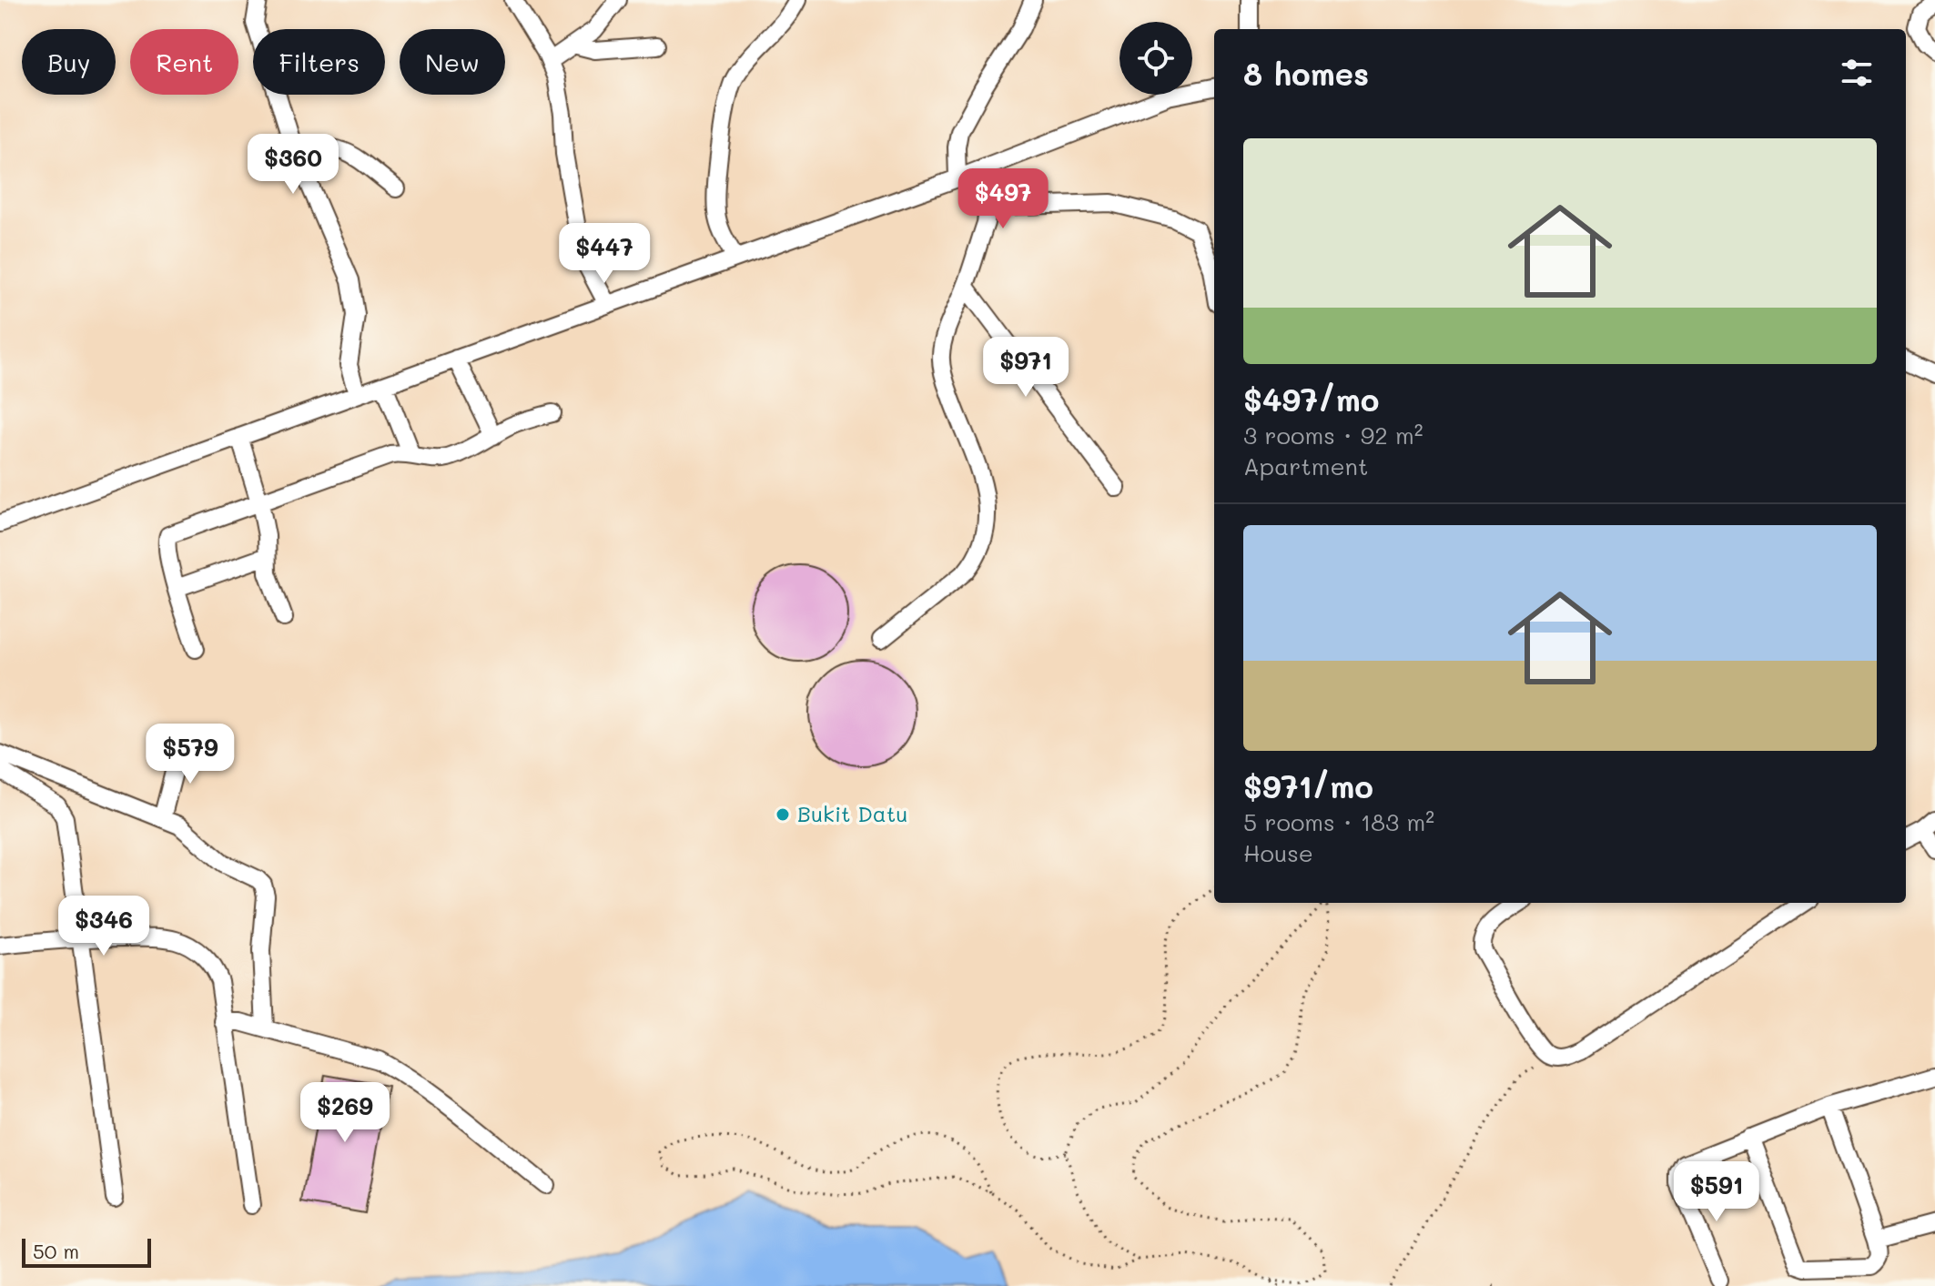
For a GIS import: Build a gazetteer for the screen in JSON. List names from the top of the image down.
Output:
{
  "places": ["Bukit Datu"],
  "scale_bar": "50 m",
  "page": {
    "chip": [
      "Buy",
      "Rent",
      "Filters",
      "New"
    ],
    "heading": "8 homes",
    "list": [
      {
        "name": "$497/mo",
        "note": "3 rooms · 92 m² · Apartment"
      },
      {
        "name": "$971/mo",
        "note": "5 rooms · 183 m² · House"
      }
    ],
    "price": [
      "$360",
      "$497",
      "$447",
      "$971",
      "$579",
      "$346",
      "$269",
      "$591"
    ],
    "scale": "50 m"
  }
}
